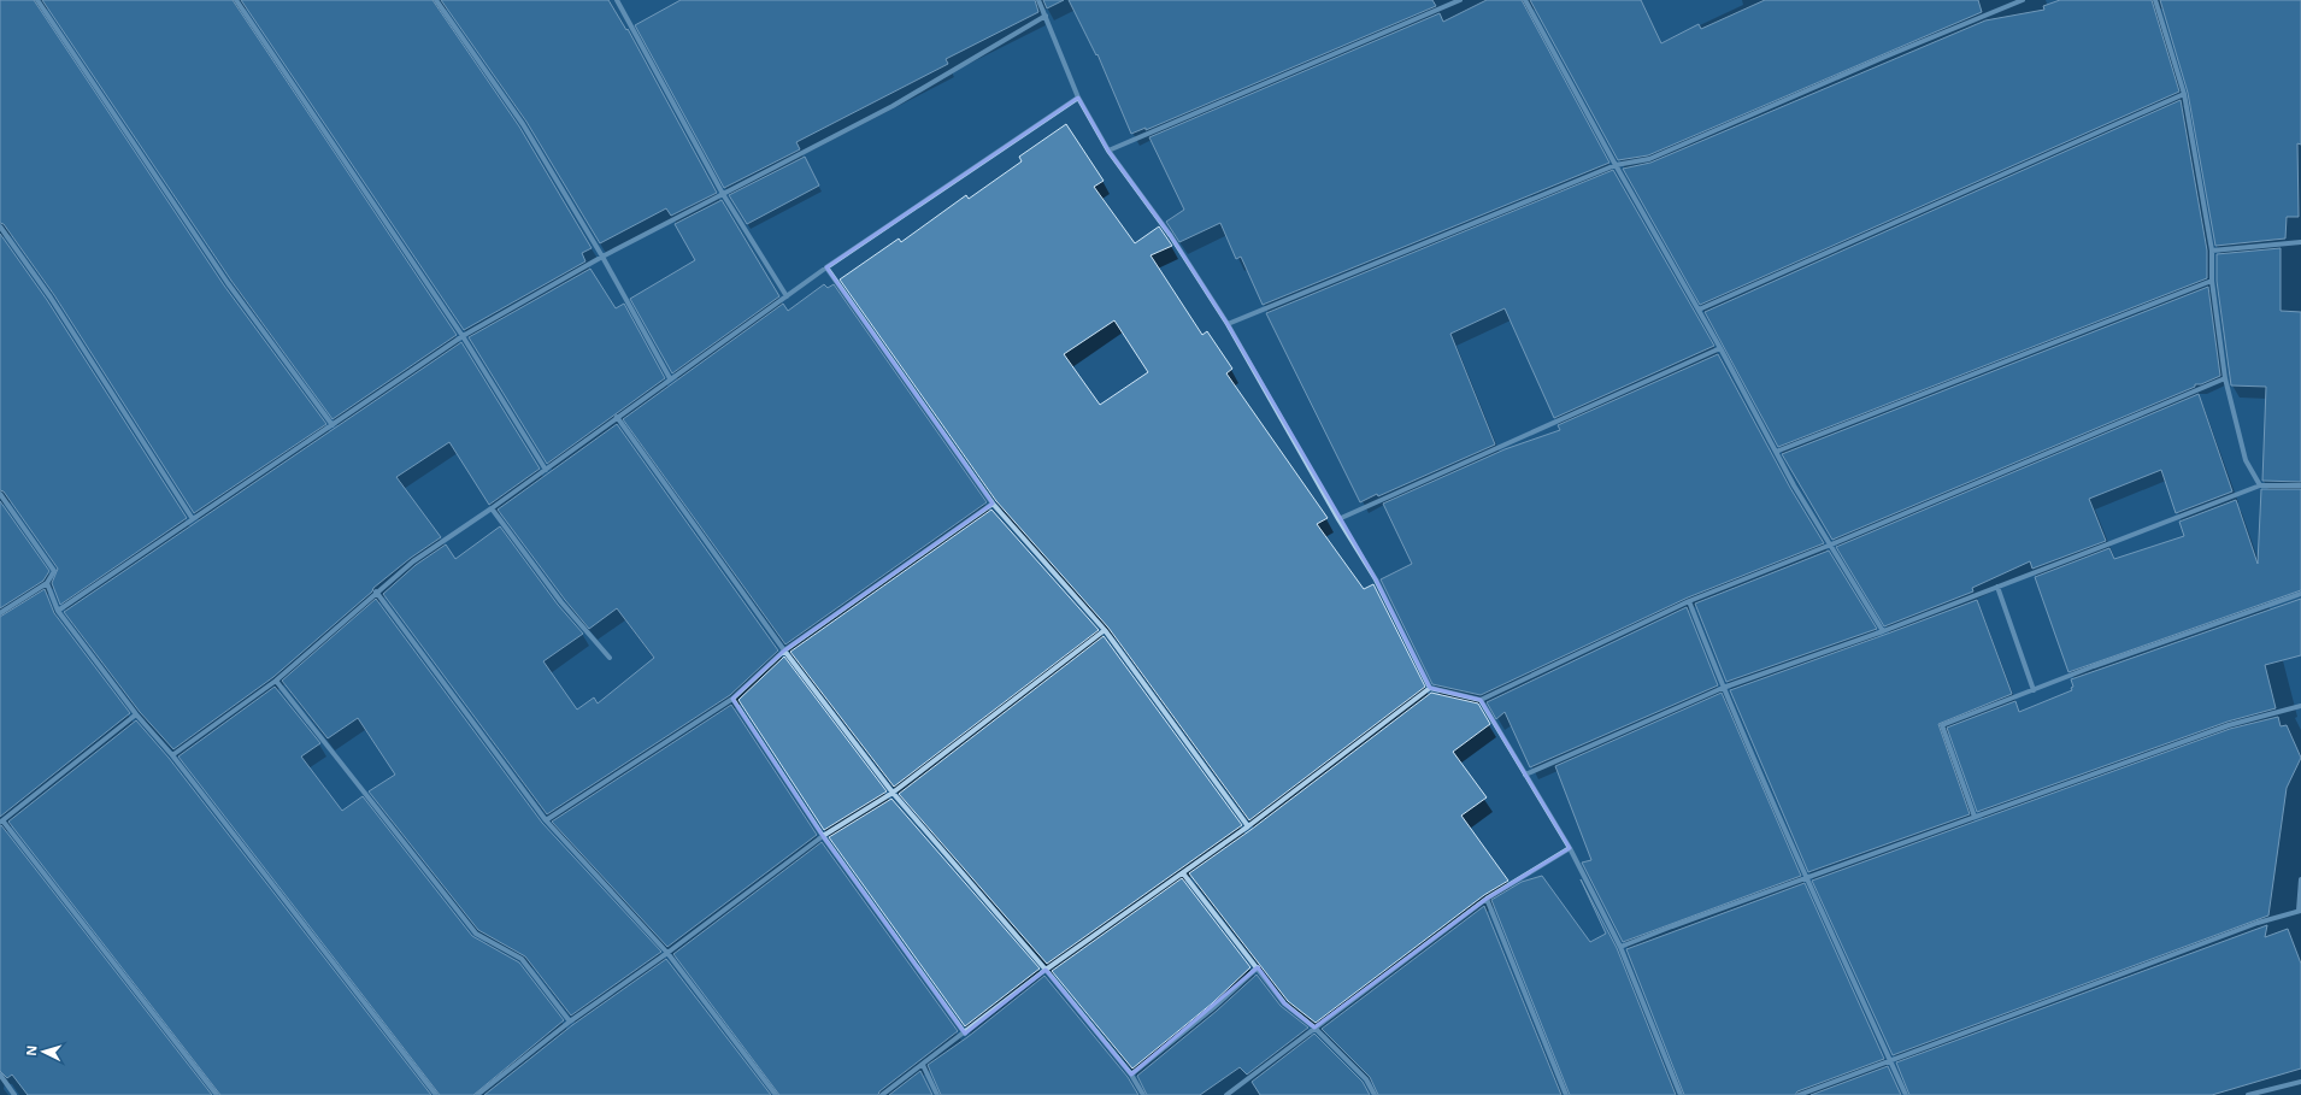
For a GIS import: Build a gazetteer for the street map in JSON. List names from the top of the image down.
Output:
{
  "north": "left"
}
